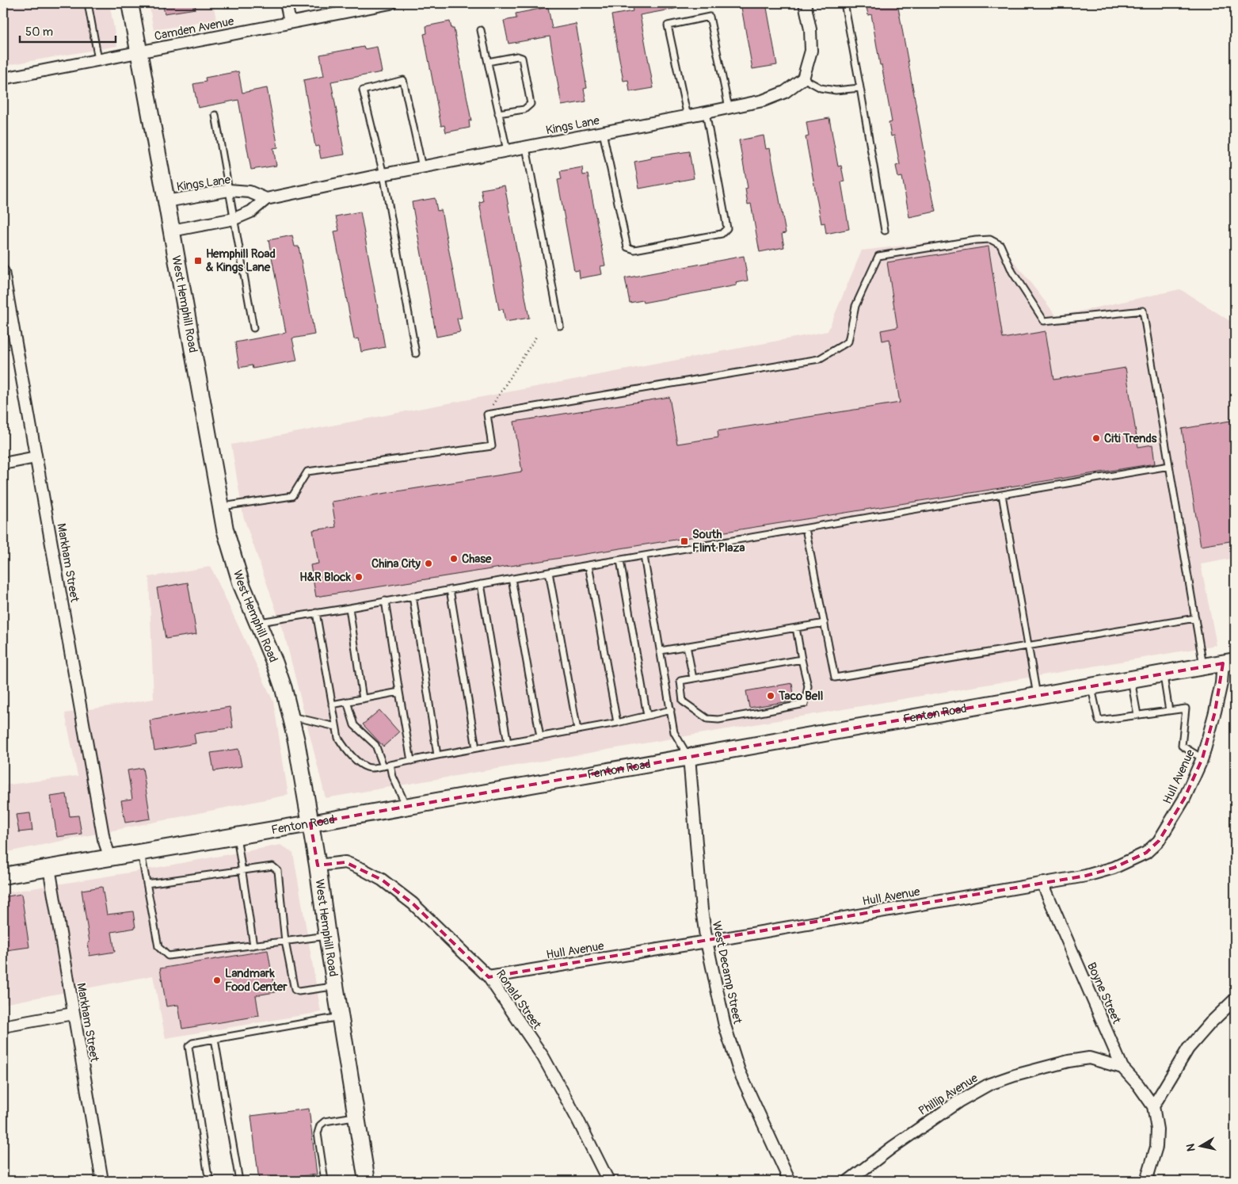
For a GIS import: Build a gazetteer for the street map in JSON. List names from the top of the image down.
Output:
{
  "streets": {
    "street": [
      "Camden Avenue",
      "Kings Lane",
      "West Hemphill Road",
      "Markham Street",
      "Fenton Road",
      "Hull Avenue",
      "West Decamp Street",
      "Boyne Street",
      "Ronald Street",
      "Phillip Avenue"
    ]
  },
  "crossings": [
    ["Camden Avenue", "West Hemphill Road"],
    ["Kings Lane", "West Hemphill Road"],
    ["West Hemphill Road", "Fenton Road"],
    ["West Hemphill Road", "Ronald Street"],
    ["Markham Street", "Fenton Road"],
    ["Fenton Road", "Hull Avenue"],
    ["Fenton Road", "West Decamp Street"],
    ["Hull Avenue", "West Decamp Street"],
    ["Hull Avenue", "Boyne Street"],
    ["Hull Avenue", "Ronald Street"],
    ["Boyne Street", "Phillip Avenue"]
  ],
  "places": {
    "transit": ["Hemphill Road & Kings Lane", "South Flint Plaza"],
    "other": [
      "Citi Trends",
      "Chase",
      "China City",
      "H&R Block",
      "Taco Bell",
      "Landmark Food Center"
    ]
  },
  "scale_bar": "50 m",
  "north": "left"
}
